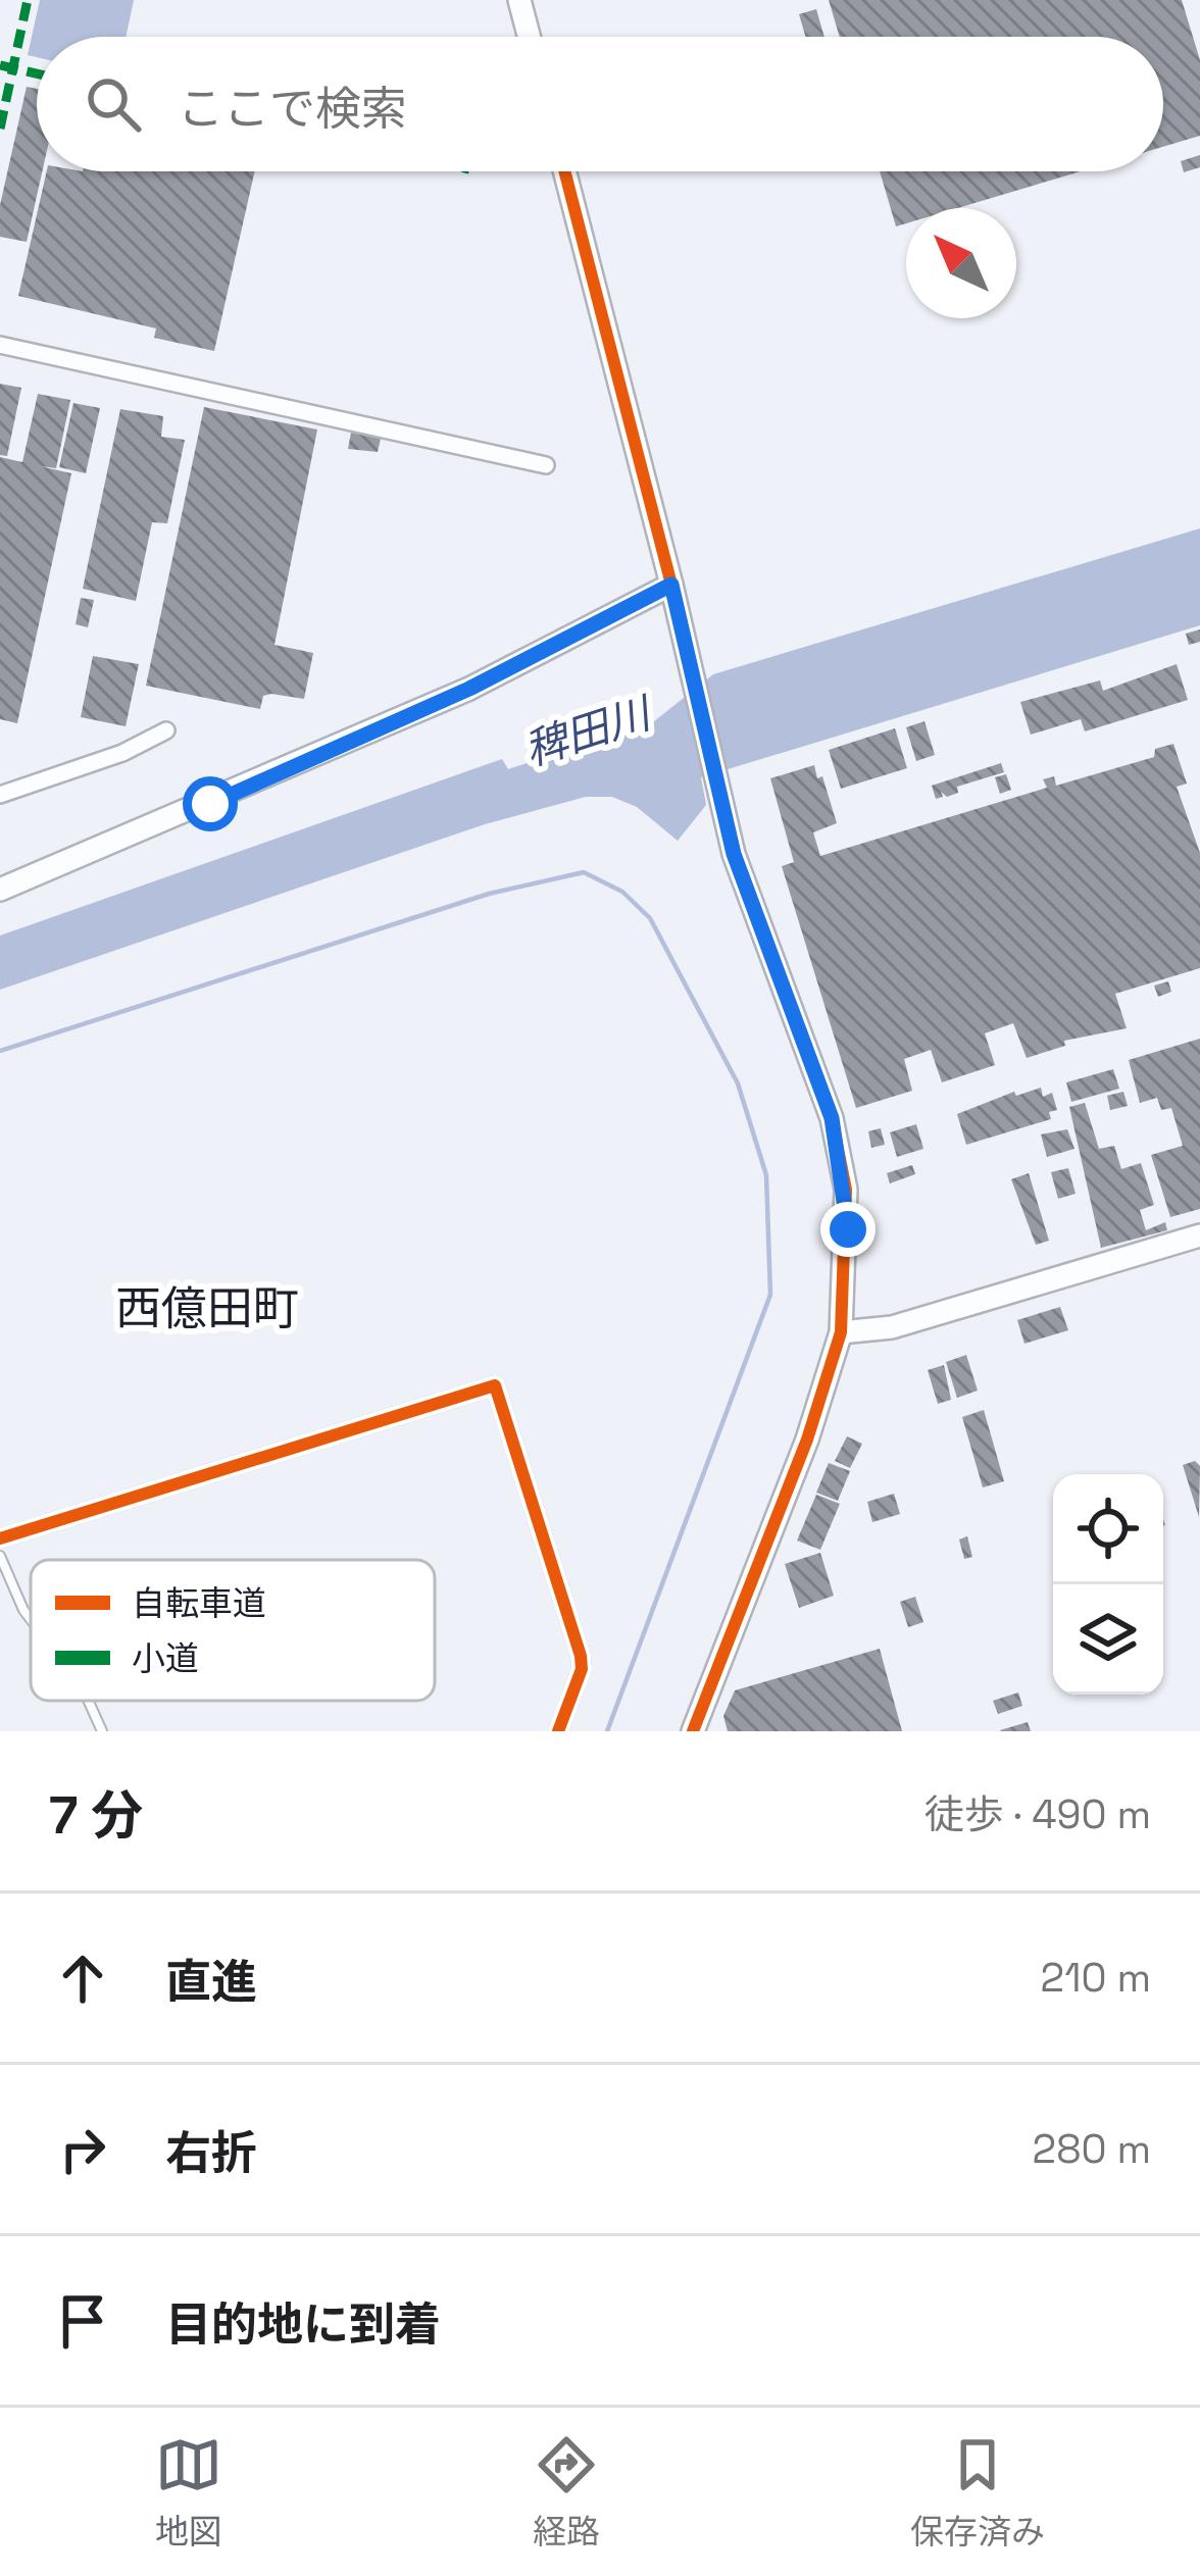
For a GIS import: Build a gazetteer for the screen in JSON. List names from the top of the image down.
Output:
{
  "districts": ["西億田町"],
  "water": ["稗田川"],
  "legend": ["自転車道", "小道"],
  "north": "top left",
  "page": {
    "search": "ここで検索",
    "heading": ["7 分", "徒歩 · 490 m"],
    "list": [
      ["直進", "210 m"],
      ["右折", "280 m"],
      "目的地に到着"
    ],
    "nav": ["地図", "経路", "保存済み"]
  }
}
